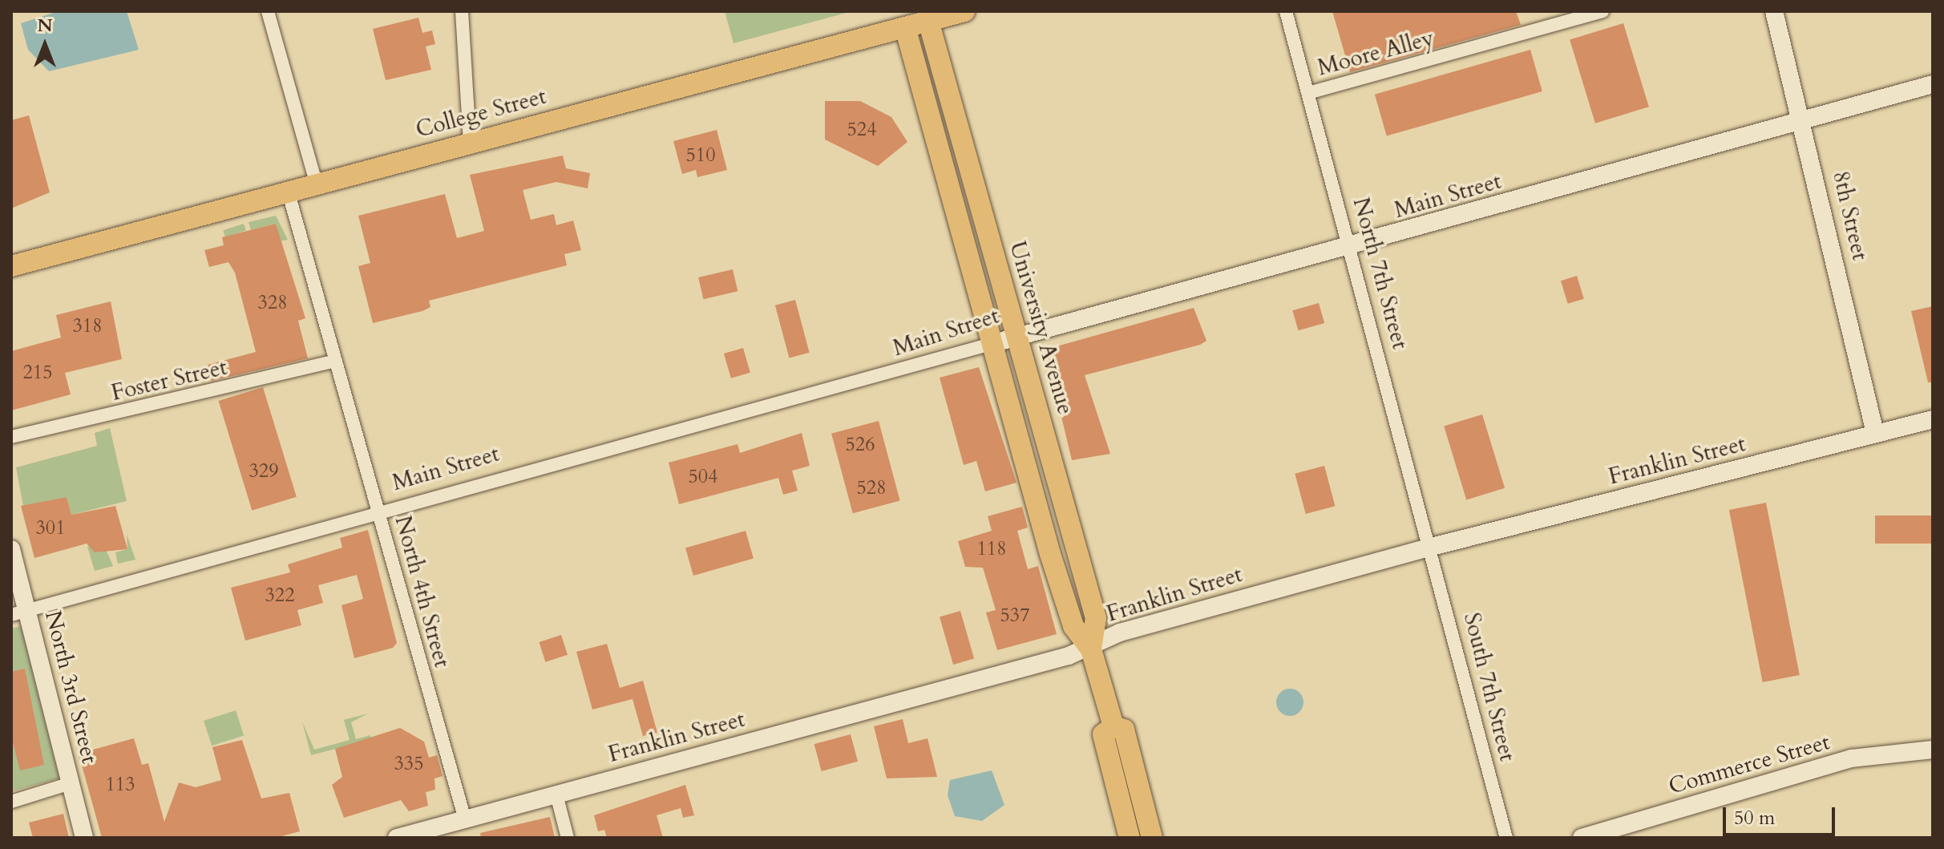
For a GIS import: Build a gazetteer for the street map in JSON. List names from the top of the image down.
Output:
{
  "streets": {
    "main road": ["College Street", "University Avenue"],
    "street": [
      "Moore Alley",
      "Main Street",
      "8th Street",
      "North 7th Street",
      "Foster Street",
      "Franklin Street",
      "North 4th Street",
      "North 3rd Street",
      "South 7th Street",
      "Commerce Street"
    ]
  },
  "crossings": [
    ["Moore Alley", "North 7th Street"],
    ["College Street", "University Avenue"],
    ["College Street", "North 4th Street"],
    ["Main Street", "8th Street"],
    ["Main Street", "North 7th Street"],
    ["Main Street", "University Avenue"],
    ["Main Street", "North 4th Street"],
    ["Main Street", "North 3rd Street"],
    ["8th Street", "Franklin Street"],
    ["North 7th Street", "Franklin Street"],
    ["North 7th Street", "South 7th Street"],
    ["University Avenue", "Franklin Street"],
    ["Foster Street", "North 4th Street"],
    ["Franklin Street", "North 4th Street"],
    ["Franklin Street", "South 7th Street"]
  ],
  "house_numbers": [
    "524",
    "510",
    "328",
    "318",
    "215",
    "526",
    "329",
    "504",
    "528",
    "301",
    "118",
    "322",
    "537",
    "335",
    "113"
  ],
  "scale_bar": "50 m",
  "north": "top"
}
